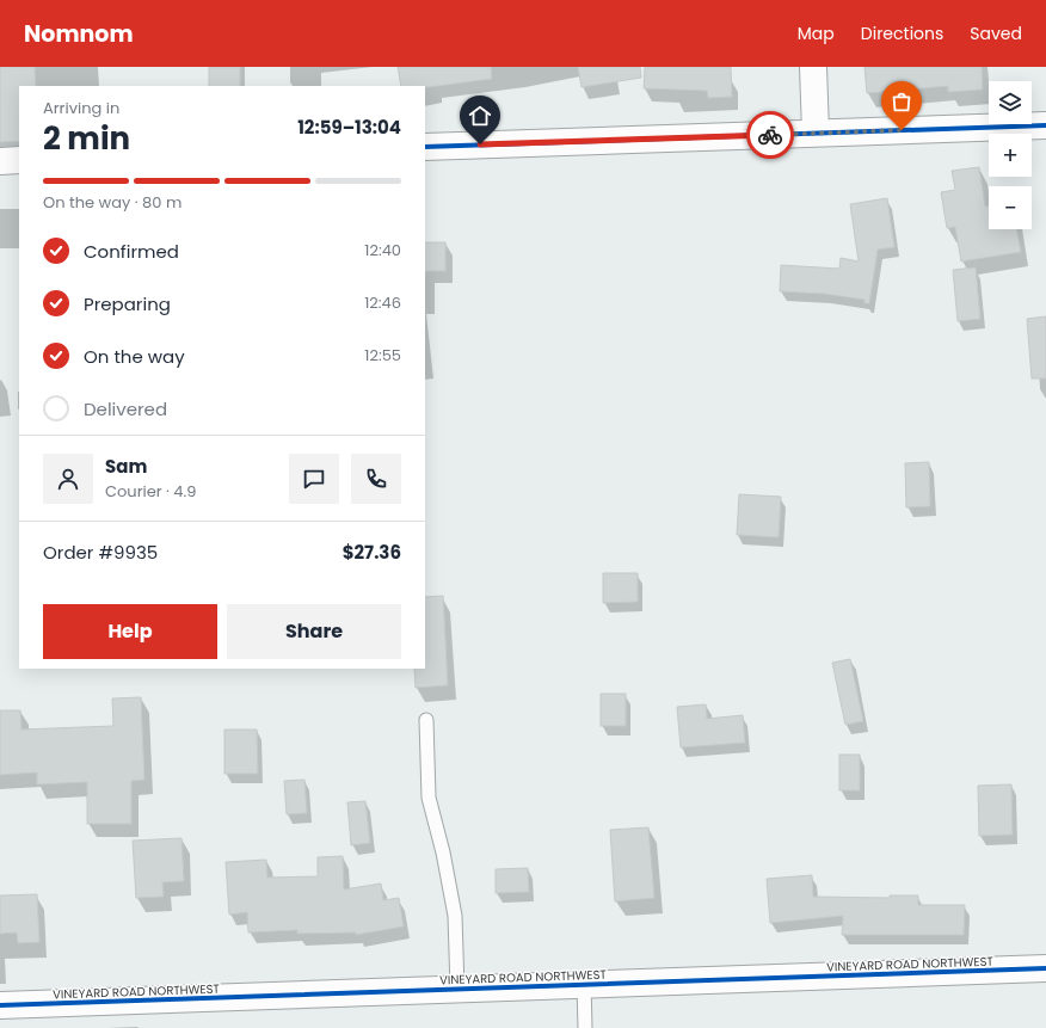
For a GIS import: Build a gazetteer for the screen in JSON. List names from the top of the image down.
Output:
{
  "streets": {
    "street": ["VINEYARD ROAD NORTHWEST"]
  },
  "page": {
    "header": "Nomnom",
    "nav": ["Map", "Directions", "Saved"],
    "map_buttons": ["+", "−"],
    "heading": ["2 min", "Arriving in", "12:59–13:04"],
    "panel": [
      "Sam",
      "Courier · 4.9",
      "Order #9935",
      "$27.36"
    ],
    "bar": "On the way · 80 m",
    "list": [
      ["Confirmed", "12:40"],
      ["Preparing", "12:46"],
      ["On the way", "12:55"],
      "Delivered"
    ],
    "buttons": ["Help", "Share"]
  }
}
